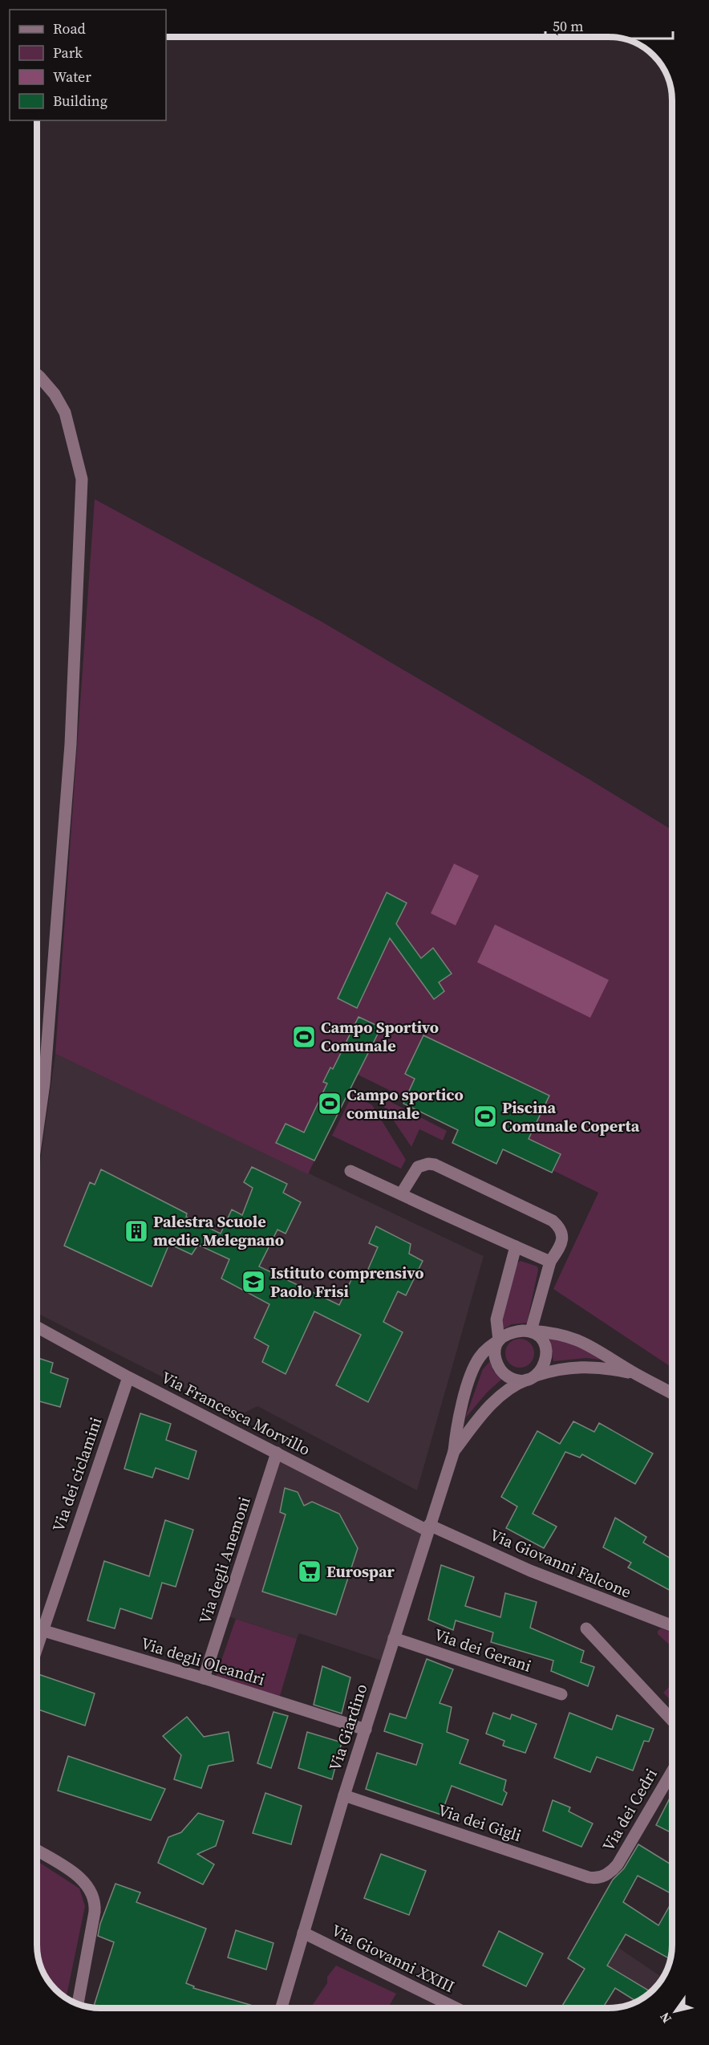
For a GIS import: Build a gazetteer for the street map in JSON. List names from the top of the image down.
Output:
{
  "streets": {
    "street": [
      "Via Francesca Morvillo",
      "Via dei ciclamini",
      "Via degli Anemoni",
      "Via Giovanni Falcone",
      "Via dei Gerani",
      "Via degli Oleandri",
      "Via Giardino",
      "Via dei Cedri",
      "Via dei Gigli",
      "Via Giovanni XXIII"
    ]
  },
  "crossings": [
    ["Via Francesca Morvillo", "Via dei ciclamini"],
    ["Via Francesca Morvillo", "Via degli Anemoni"],
    ["Via Francesca Morvillo", "Via Giovanni Falcone"],
    ["Via Francesca Morvillo", "Via Giardino"],
    ["Via degli Anemoni", "Via degli Oleandri"],
    ["Via Giovanni Falcone", "Via Giardino"],
    ["Via dei Gerani", "Via Giardino"],
    ["Via degli Oleandri", "Via Giardino"],
    ["Via Giardino", "Via dei Gigli"],
    ["Via Giardino", "Via Giovanni XXIII"],
    ["Via dei Cedri", "Via dei Gigli"]
  ],
  "places": {
    "sports": ["Campo Sportivo Comunale", "Campo sportico comunale", "Piscina Comunale Coperta"],
    "building": ["Palestra Scuole medie Melegnano"],
    "school or university": ["Istituto comprensivo Paolo Frisi"],
    "supermarket": ["Eurospar"]
  },
  "legend": [
    "Road",
    "Park",
    "Water",
    "Building"
  ],
  "scale_bar": "50 m",
  "north": "bottom left"
}
